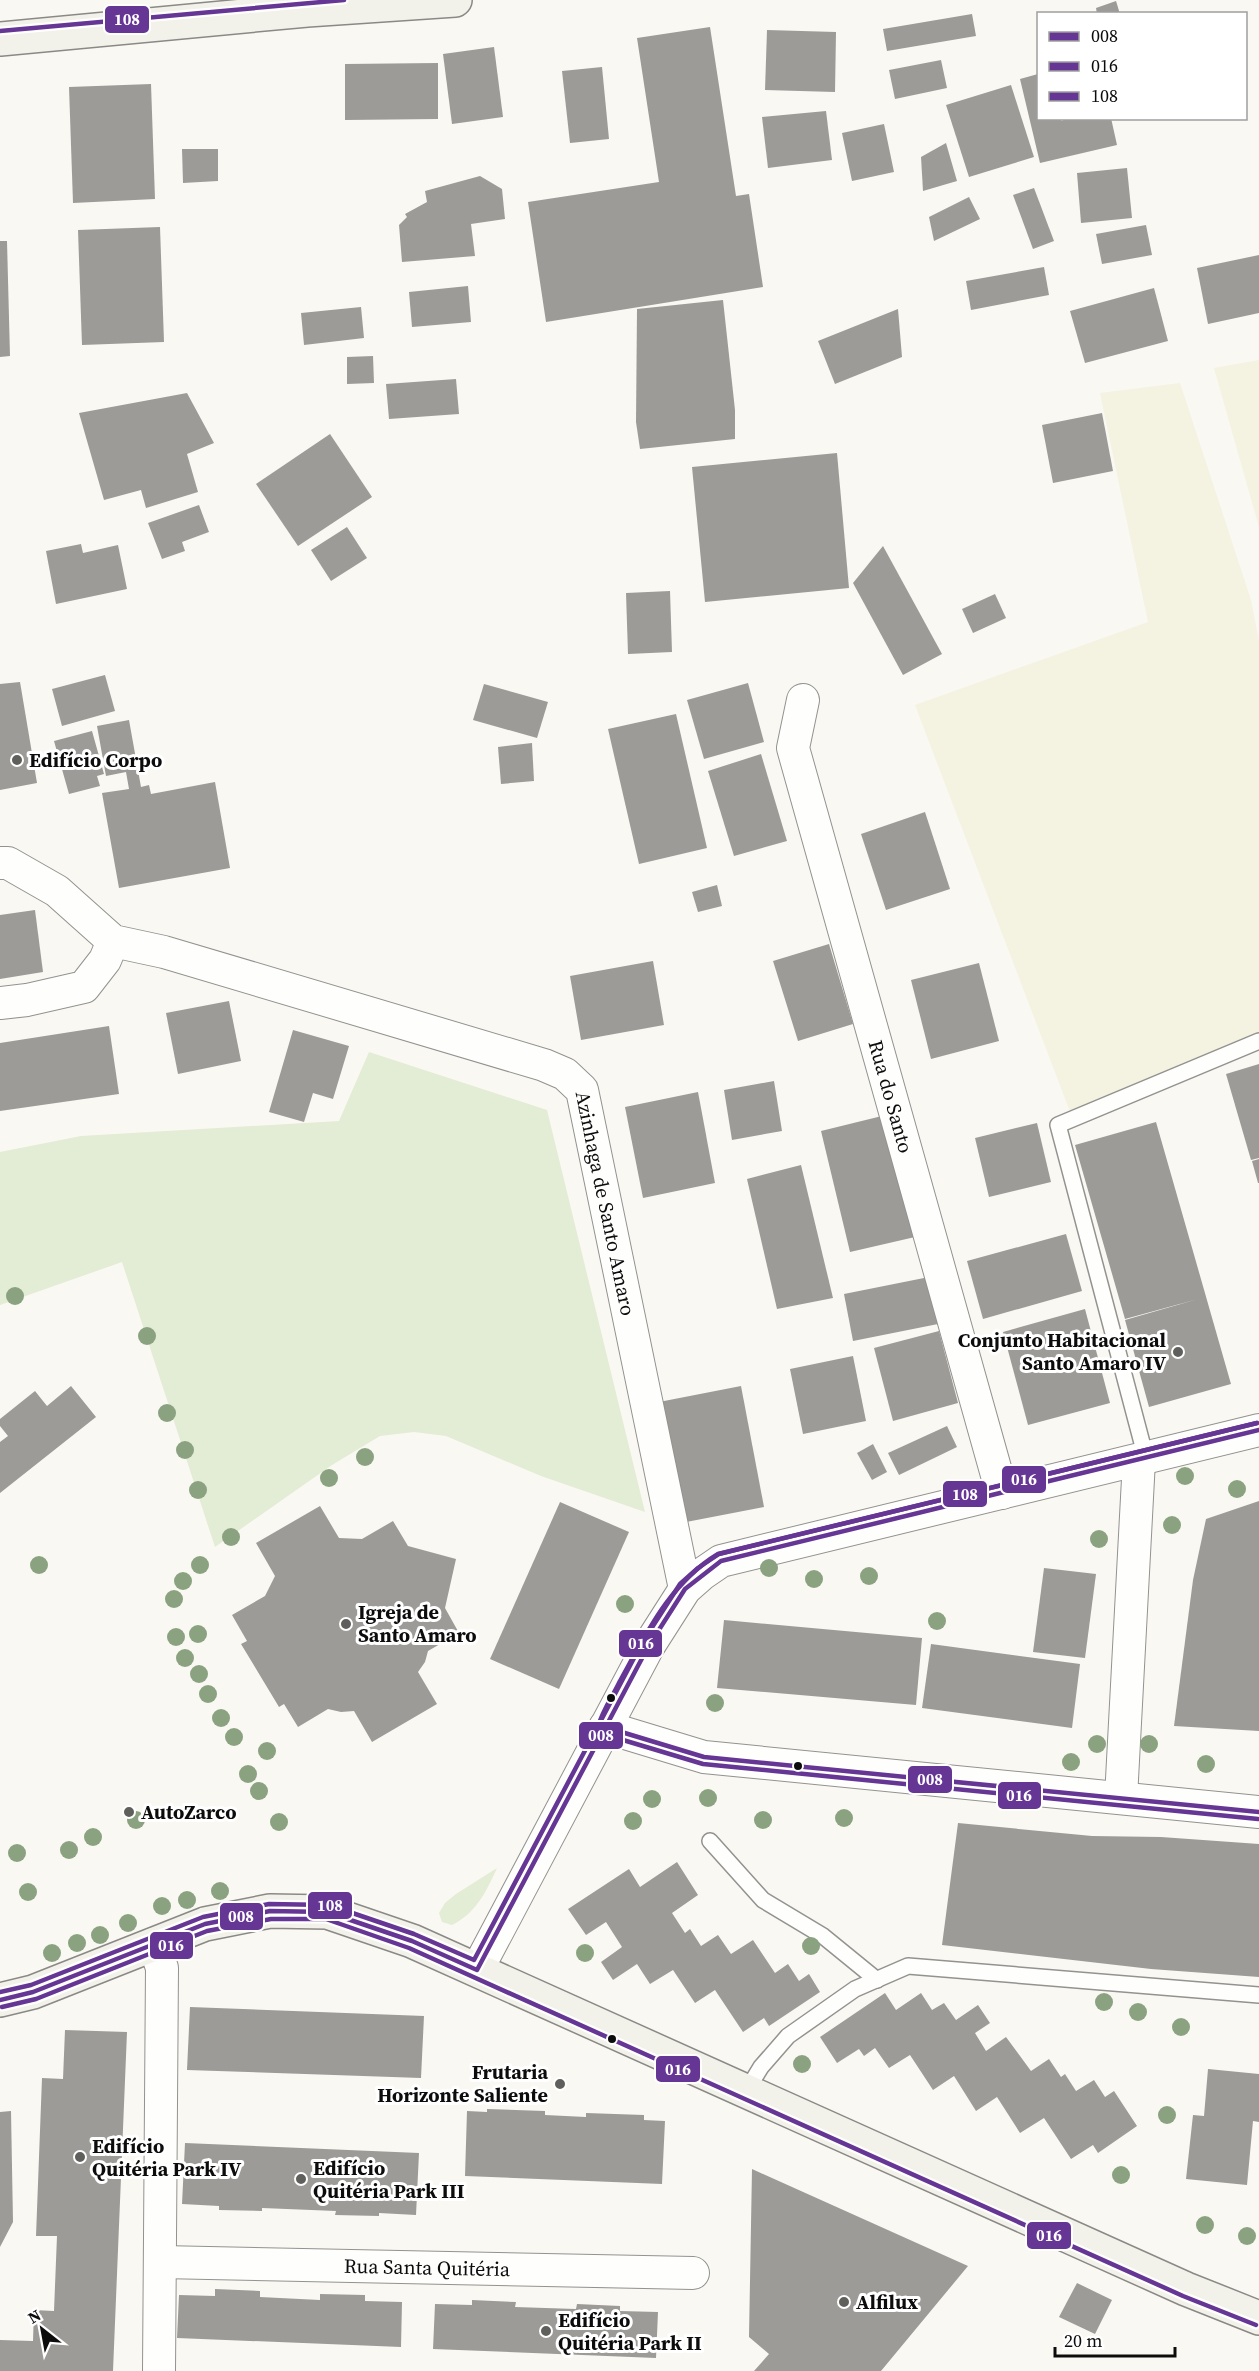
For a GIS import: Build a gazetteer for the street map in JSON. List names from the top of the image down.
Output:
{
  "streets": {
    "street": ["Rua do Santo", "Azinhaga de Santo Amaro", "Rua Santa Quitéria"]
  },
  "places": [
    "Edifício Corpo",
    "Conjunto Habitacional Santo Amaro IV",
    "Igreja de Santo Amaro",
    "AutoZarco",
    "Frutaria Horizonte Saliente",
    "Edifício Quitéria Park IV",
    "Edifício Quitéria Park III",
    "Alfilux",
    "Edifício Quitéria Park II"
  ],
  "lines": ["transit line 108", "transit line 016", "transit line 008"],
  "legend": ["008", "016", "108"],
  "scale_bar": "20 m",
  "north": "top left"
}
